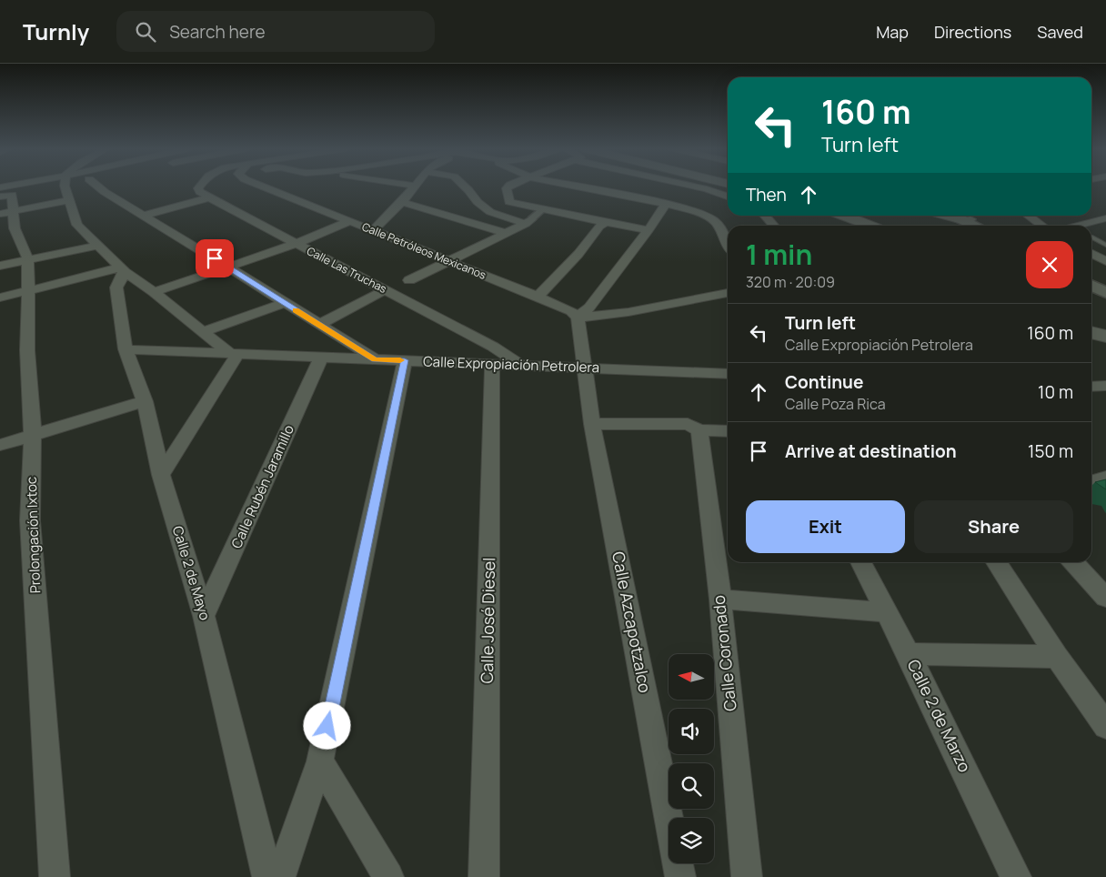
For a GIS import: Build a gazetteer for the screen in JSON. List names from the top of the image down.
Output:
{
  "streets": {
    "street": [
      "Calle Petróleos Mexicanos",
      "Calle Las Truchas",
      "Calle Expropiación Petrolera",
      "Calle Rubén Jaramillo",
      "Prolongación Ixtoc",
      "Calle 2 de Mayo",
      "Calle José Diesel",
      "Calle Azcapotzalco",
      "Calle Coronado",
      "Calle 2 de Marzo"
    ]
  },
  "crossings": [
    ["Calle Las Truchas", "Calle Expropiación Petrolera"],
    ["Calle Expropiación Petrolera", "Calle Rubén Jaramillo"],
    ["Calle Expropiación Petrolera", "Calle 2 de Mayo"],
    ["Calle Expropiación Petrolera", "Calle José Diesel"],
    ["Calle Expropiación Petrolera", "Calle Azcapotzalco"],
    ["Calle Rubén Jaramillo", "Calle 2 de Mayo"]
  ],
  "north": "left",
  "page": {
    "header": "Turnly",
    "search": "Search here",
    "nav": ["Map", "Directions", "Saved"],
    "turn": ["160 m", "Turn left"],
    "then": "Then",
    "heading": ["1 min", "320 m · 20:09"],
    "list": [
      {
        "name": "Turn left",
        "note": "Calle Expropiación Petrolera",
        "value": "160 m"
      },
      {
        "name": "Continue",
        "note": "Calle Poza Rica",
        "value": "10 m"
      },
      {
        "name": "Arrive at destination",
        "value": "150 m"
      }
    ],
    "buttons": ["Exit", "Share"]
  }
}
